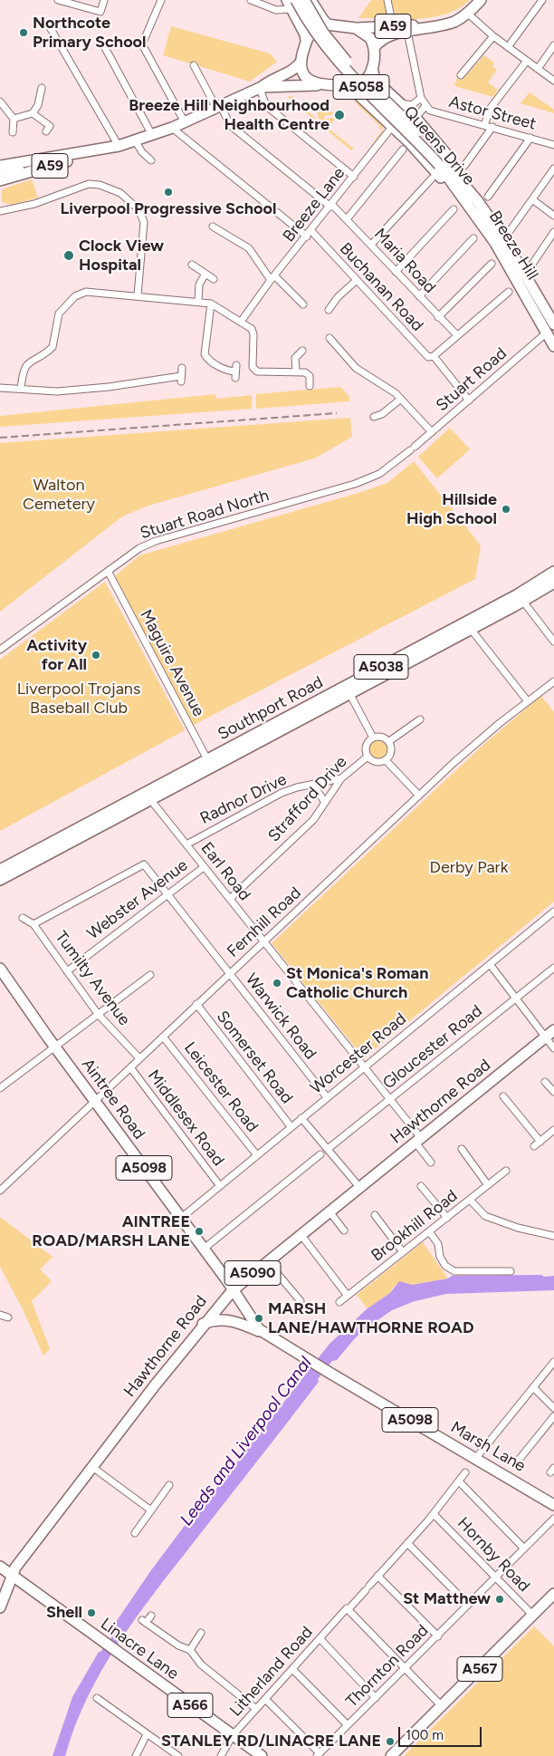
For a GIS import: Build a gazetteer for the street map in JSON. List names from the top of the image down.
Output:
{
  "streets": {
    "main road": [
      "A59",
      "A5058",
      "Queens Drive",
      "Breeze Hill",
      "A5038",
      "Southport Road",
      "Aintree Road",
      "Hawthorne Road",
      "A5098",
      "A5090",
      "Marsh Lane",
      "Linacre Lane",
      "A567",
      "A566"
    ],
    "street": [
      "Astor Street",
      "Breeze Lane",
      "Maria Road",
      "Buchanan Road",
      "Stuart Road",
      "Stuart Road North",
      "Maguire Avenue",
      "Radnor Drive",
      "Strafford Drive",
      "Earl Road",
      "Webster Avenue",
      "Fernhill Road",
      "Tumilty Avenue",
      "Warwick Road",
      "Gloucester Road",
      "Worcester Road",
      "Somerset Road",
      "Leicester Road",
      "Middlesex Road",
      "Brookhill Road",
      "Hornby Road",
      "Thornton Road",
      "Litherland Road"
    ]
  },
  "crossings": [
    ["A59", "Maria Road"],
    ["A59", "Buchanan Road"],
    ["Queens Drive", "Breeze Hill"],
    ["Breeze Lane", "Maria Road"],
    ["Breeze Lane", "Buchanan Road"],
    ["Breeze Hill", "Stuart Road"],
    ["Stuart Road", "Stuart Road North"],
    ["Stuart Road North", "Maguire Avenue"],
    ["Maguire Avenue", "Southport Road"],
    ["Southport Road", "Earl Road"],
    ["Radnor Drive", "Strafford Drive"],
    ["Radnor Drive", "Earl Road"],
    ["Strafford Drive", "Earl Road"],
    ["Earl Road", "Webster Avenue"],
    ["Earl Road", "Fernhill Road"],
    ["Earl Road", "Gloucester Road"],
    ["Earl Road", "Worcester Road"],
    ["Earl Road", "Hawthorne Road"],
    ["Webster Avenue", "Tumilty Avenue"],
    ["Webster Avenue", "Warwick Road"],
    ["Fernhill Road", "Tumilty Avenue"],
    ["Fernhill Road", "Warwick Road"],
    ["Fernhill Road", "Somerset Road"],
    ["Fernhill Road", "Leicester Road"],
    ["Fernhill Road", "Aintree Road"],
    ["Fernhill Road", "Middlesex Road"],
    ["Tumilty Avenue", "Warwick Road"],
    ["Warwick Road", "Worcester Road"],
    ["Worcester Road", "Somerset Road"],
    ["Worcester Road", "Leicester Road"],
    ["Worcester Road", "Aintree Road"],
    ["Worcester Road", "Middlesex Road"],
    ["Aintree Road", "Hawthorne Road"],
    ["Aintree Road", "Marsh Lane"],
    ["Hawthorne Road", "Marsh Lane"],
    ["Hawthorne Road", "Linacre Lane"],
    ["Hornby Road", "Thornton Road"],
    ["Hornby Road", "A567"],
    ["Hornby Road", "Litherland Road"],
    ["Linacre Lane", "Litherland Road"]
  ],
  "water": ["Leeds and Liverpool Canal"],
  "parks": ["Walton Cemetery", "Liverpool Trojans Baseball Club", "Derby Park"],
  "places": [
    "Northcote Primary School",
    "Breeze Hill Neighbourhood Health Centre",
    "Liverpool Progressive School",
    "Clock View Hospital",
    "Hillside High School",
    "Activity for All",
    "St Monica's Roman Catholic Church",
    "AINTREE ROAD/MARSH LANE",
    "MARSH LANE/HAWTHORNE ROAD",
    "St Matthew",
    "Shell",
    "STANLEY RD/LINACRE LANE"
  ],
  "scale_bar": "100 m"
}
